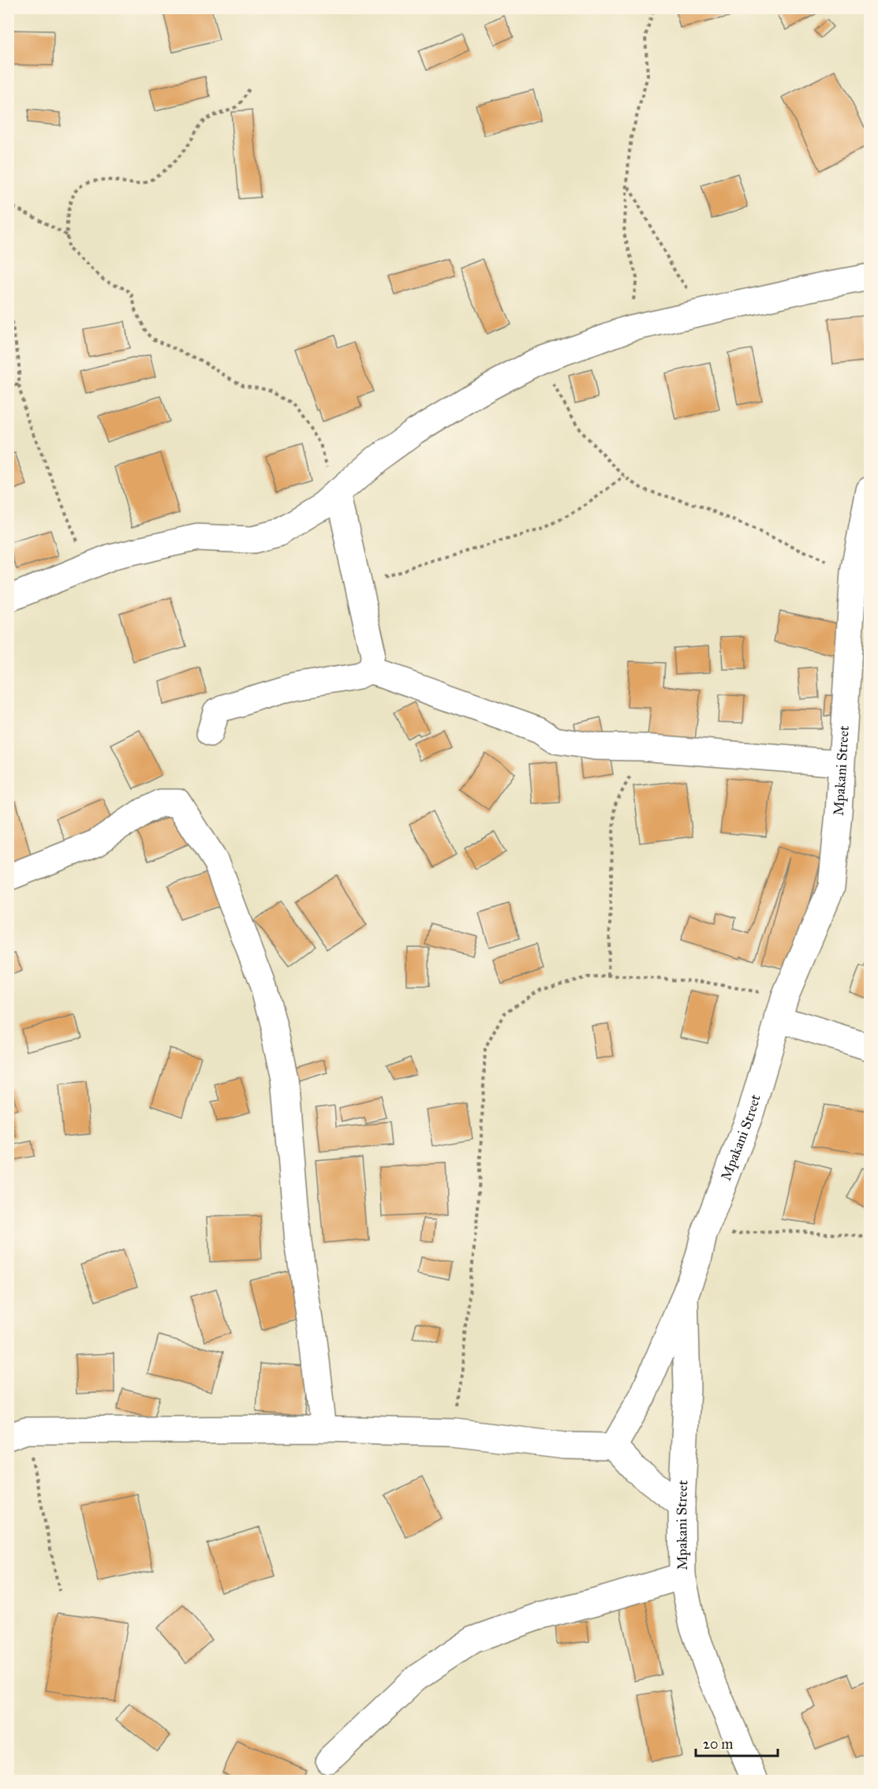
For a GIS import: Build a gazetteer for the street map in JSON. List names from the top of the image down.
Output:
{
  "streets": {
    "street": ["Mpakani Street"]
  },
  "scale_bar": "20 m"
}
